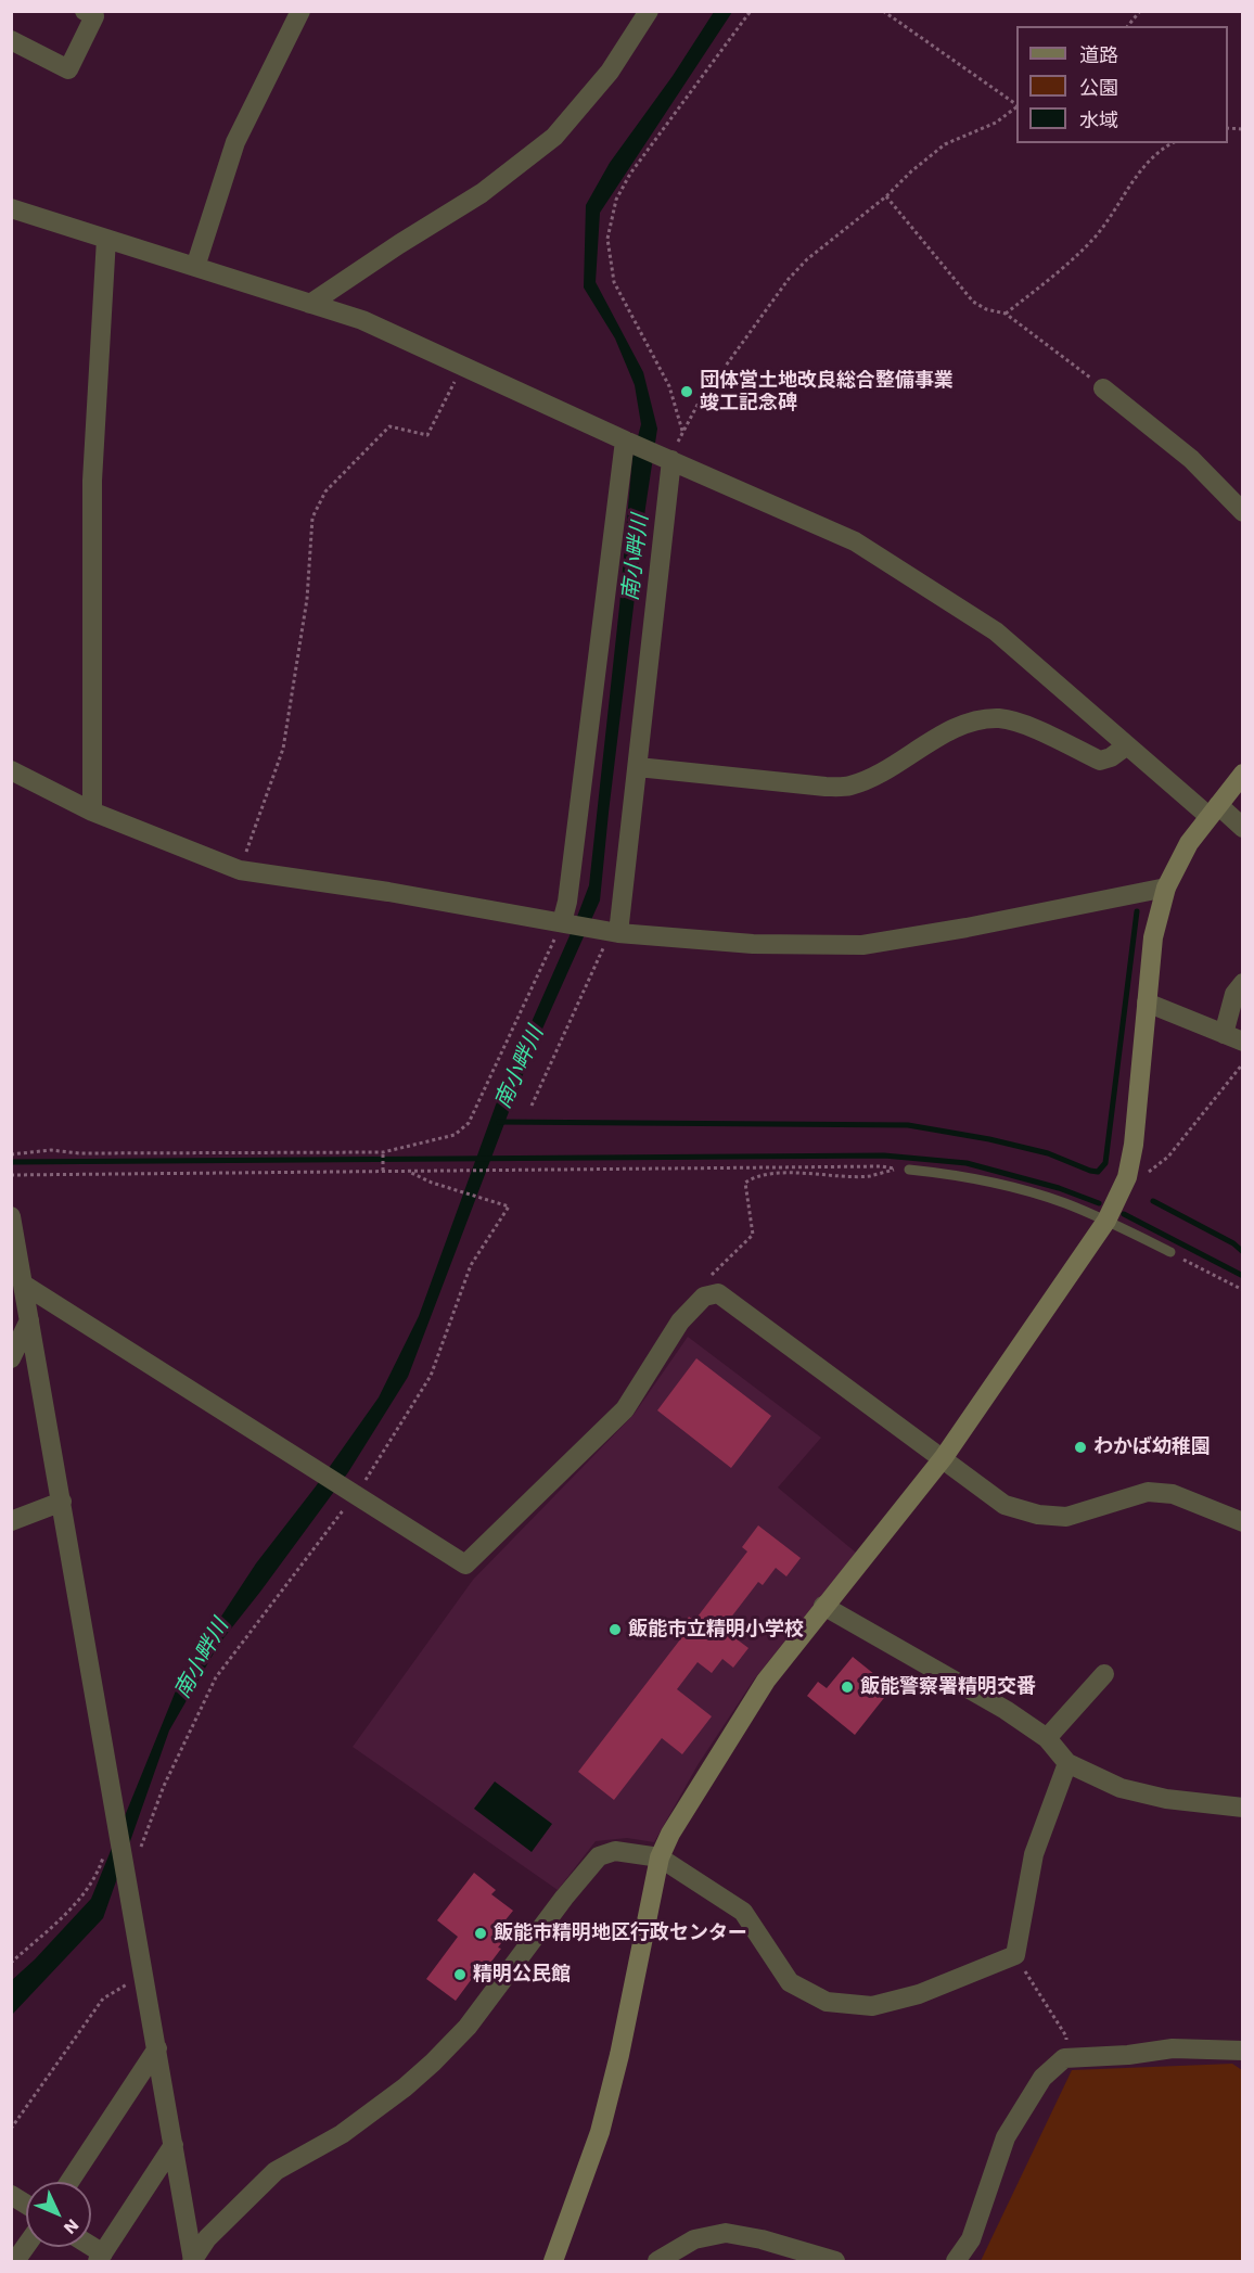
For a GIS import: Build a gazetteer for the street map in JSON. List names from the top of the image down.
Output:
{
  "water": ["南小畔川"],
  "places": [
    "団体営土地改良総合整備事業 竣工記念碑",
    "わかば幼稚園",
    "飯能市立精明小学校",
    "飯能警察署精明交番",
    "飯能市精明地区行政センター",
    "精明公民館"
  ],
  "legend": ["道路", "公園", "水域"],
  "north": "bottom right"
}
